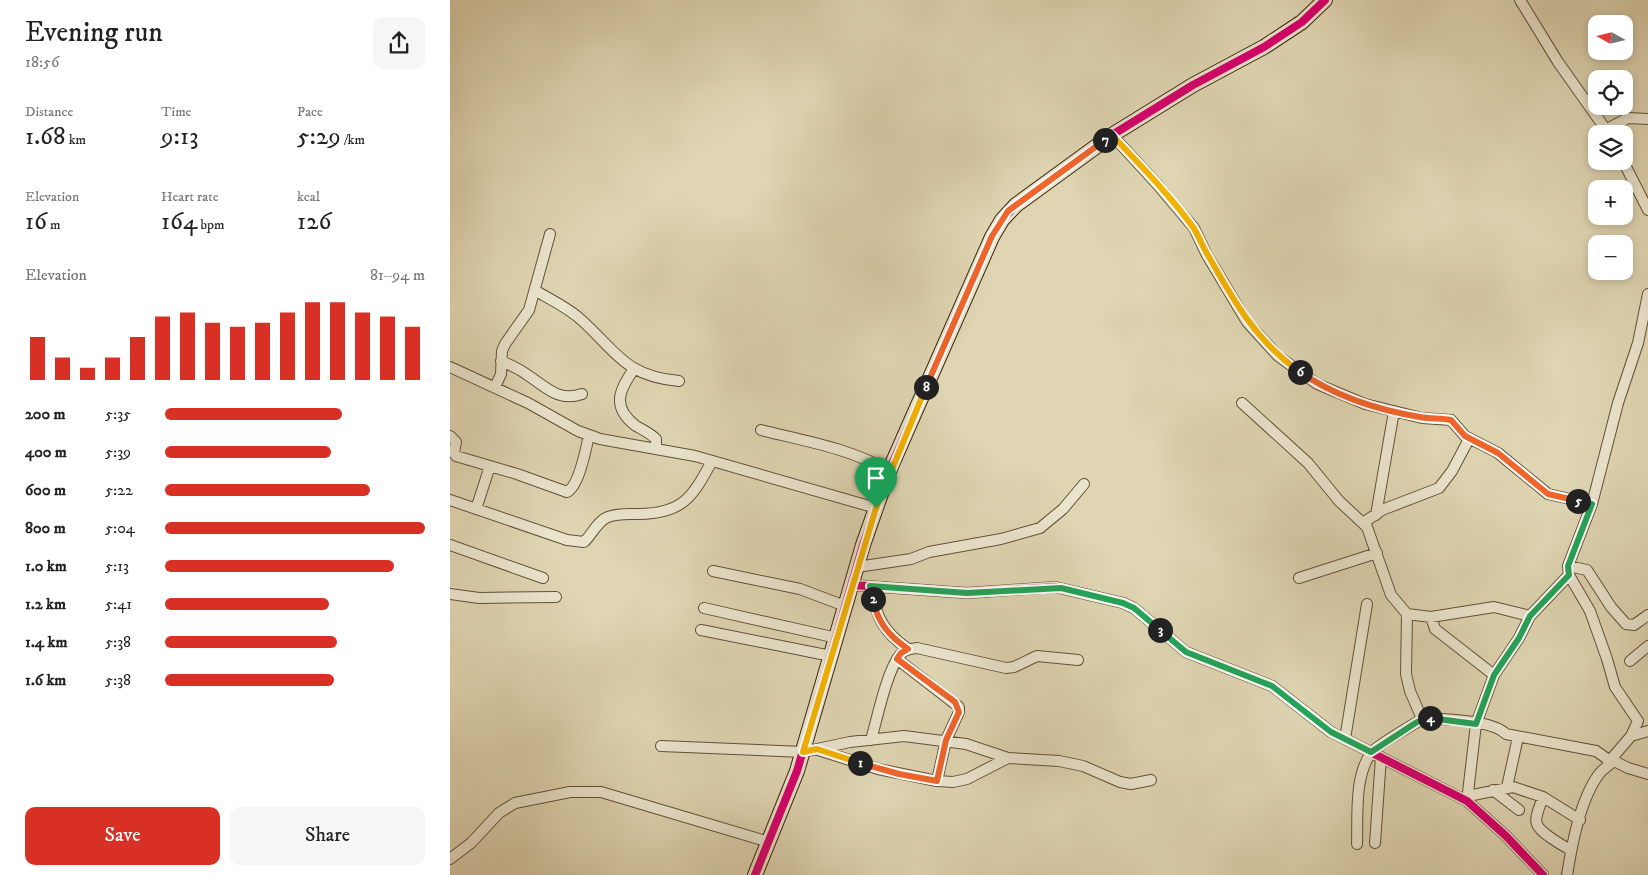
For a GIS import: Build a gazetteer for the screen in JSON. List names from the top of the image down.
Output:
{
  "north": "left",
  "page": {
    "heading": ["Evening run", "18:56"],
    "map_buttons": ["+", "−"],
    "stats": [
      ["Distance", "1.68 km"],
      ["Time", "9:13"],
      ["Pace", "5:29 /km"],
      ["Elevation", "16 m"],
      ["Heart rate", "164 bpm"],
      ["kcal", "126"]
    ],
    "pins": [
      "7",
      "6",
      "8",
      "5",
      "2",
      "3",
      "4",
      "1"
    ],
    "chart": ["Elevation", "81–94 m"],
    "list": [
      {
        "name": "200 m",
        "note": "5:35"
      },
      {
        "name": "400 m",
        "note": "5:39"
      },
      {
        "name": "600 m",
        "note": "5:22"
      },
      {
        "name": "800 m",
        "note": "5:04"
      },
      {
        "name": "1.0 km",
        "note": "5:13"
      },
      {
        "name": "1.2 km",
        "note": "5:41"
      },
      {
        "name": "1.4 km",
        "note": "5:38"
      },
      {
        "name": "1.6 km",
        "note": "5:38"
      }
    ],
    "buttons": ["Save", "Share"]
  }
}
